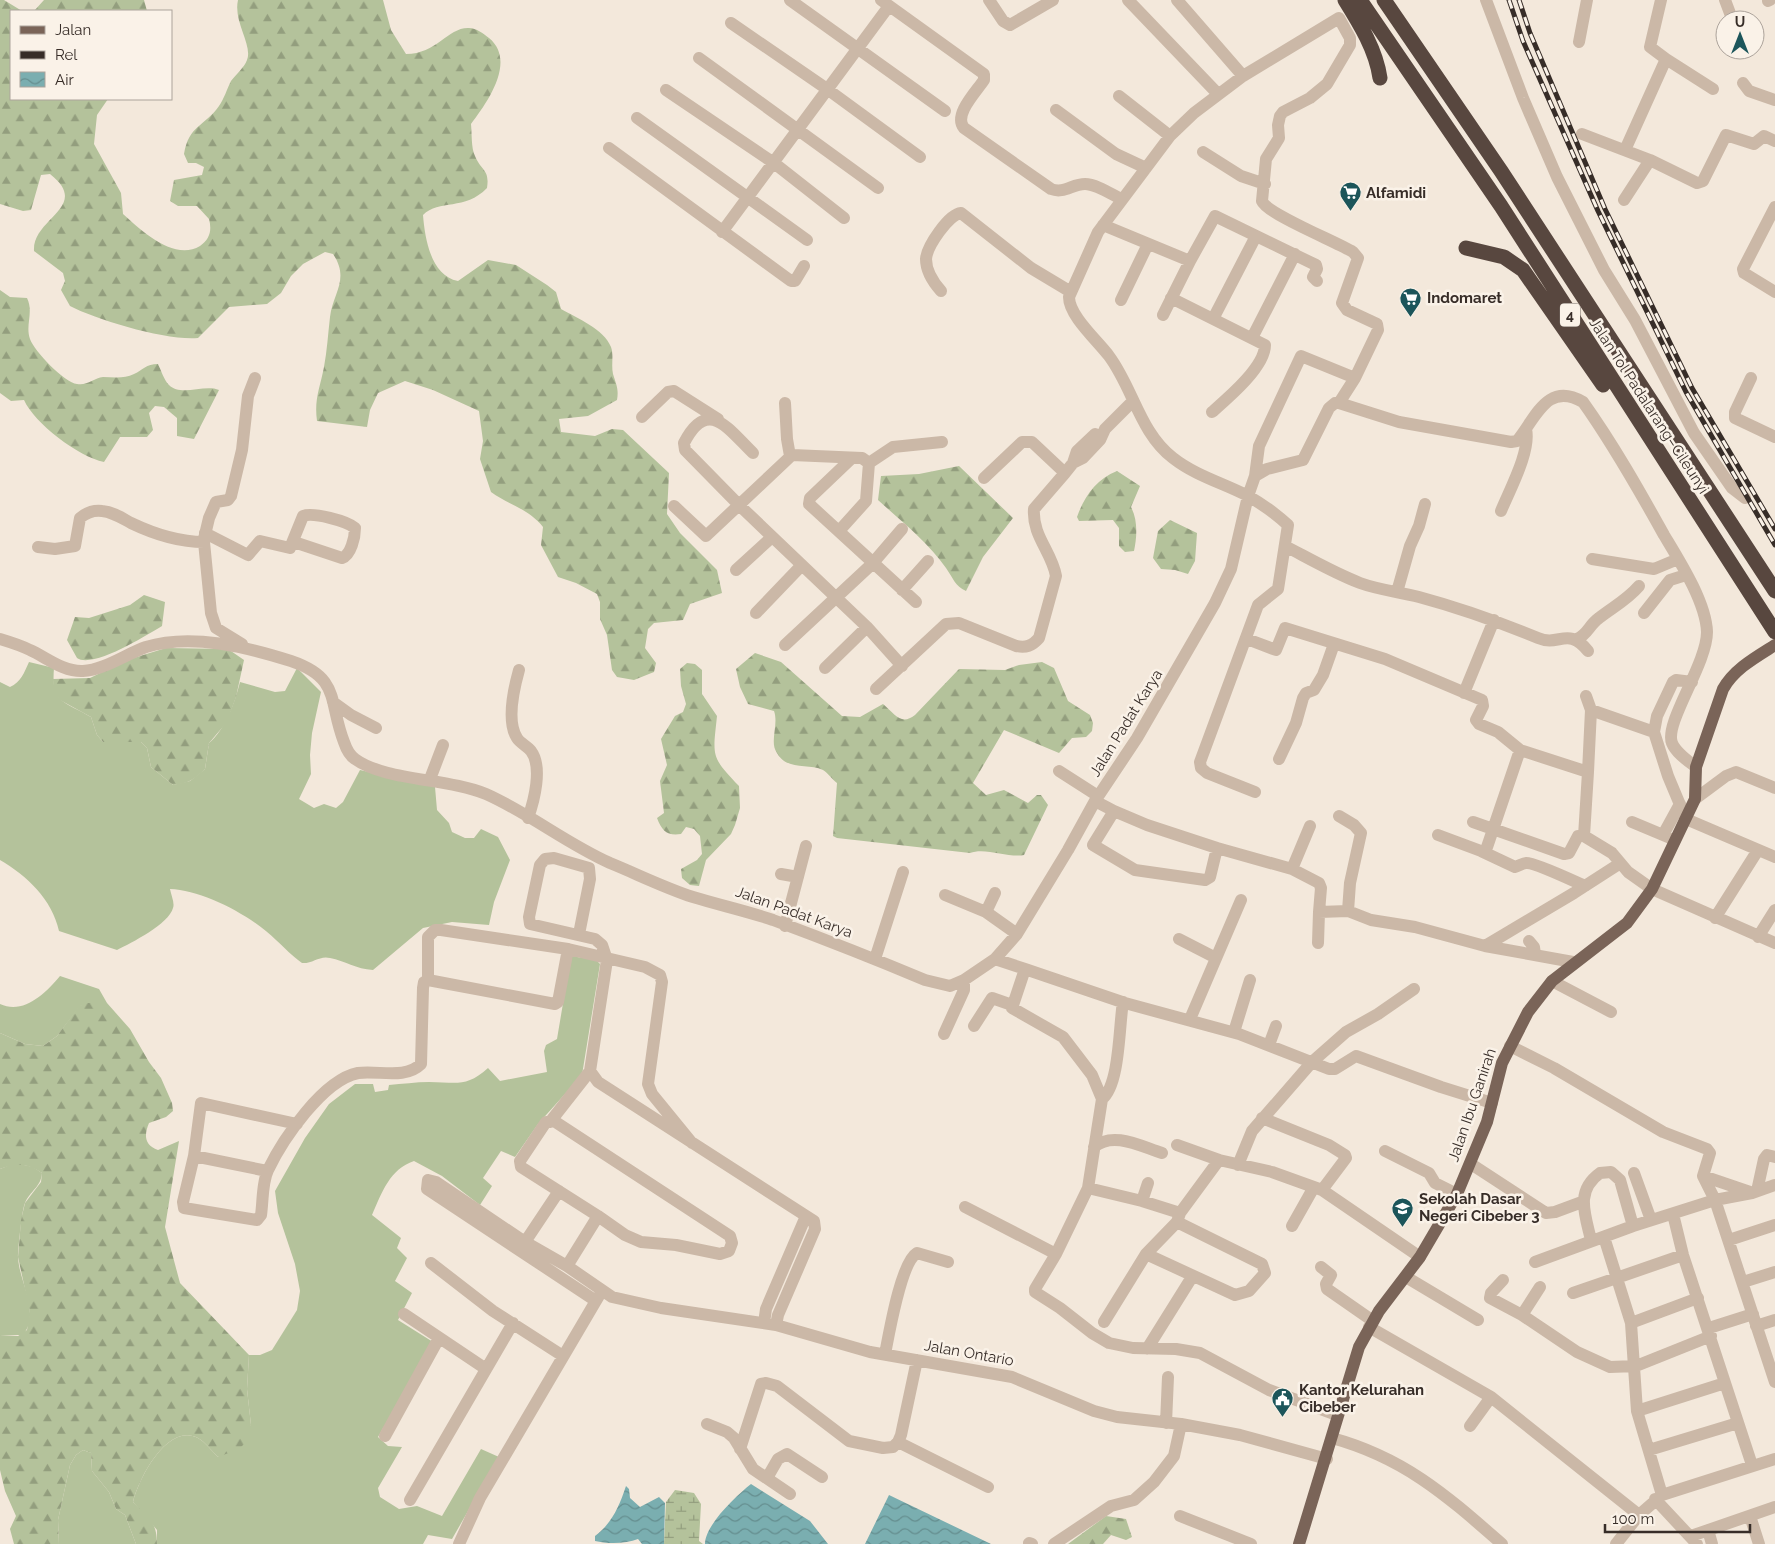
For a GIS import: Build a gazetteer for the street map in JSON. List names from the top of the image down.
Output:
{
  "streets": {
    "highway": ["4", "Jalan Tol Padalarang–Cileunyi"],
    "main road": ["Jalan Ibu Ganirah"],
    "street": ["Jalan Padat Karya", "Jalan Ontario"]
  },
  "crossings": [
    ["Jalan Ibu Ganirah", "Jalan Ontario"]
  ],
  "places": {
    "supermarket": ["Alfamidi", "Indomaret"],
    "school or university": ["Sekolah Dasar Negeri Cibeber 3"],
    "public building": ["Kantor Kelurahan Cibeber"]
  },
  "legend": ["Jalan", "Rel", "Air"],
  "scale_bar": "100 m",
  "north": "top"
}
